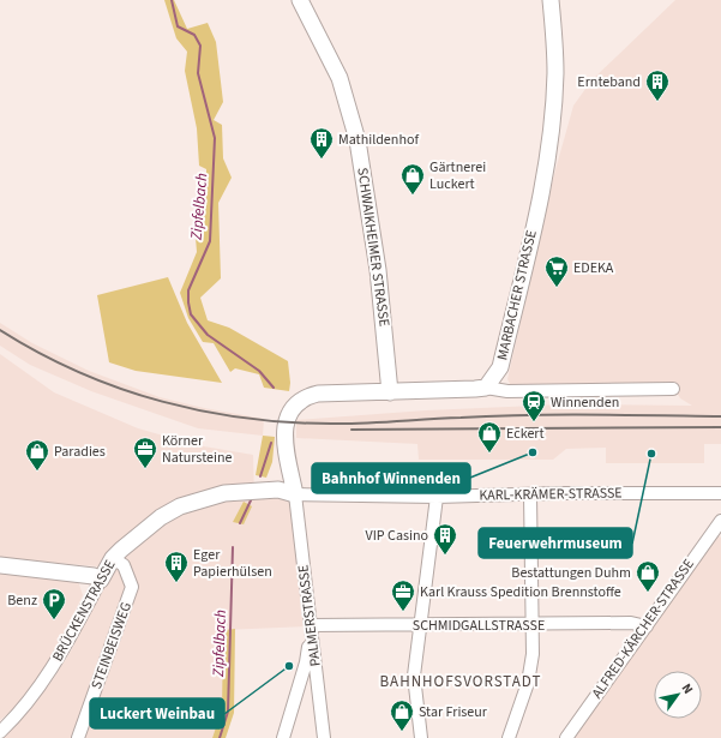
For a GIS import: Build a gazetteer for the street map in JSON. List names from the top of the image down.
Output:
{
  "streets": {
    "main road": ["SCHWAIKHEIMER STRASSE", "MARBACHER STRASSE", "BRÜCKENSTRASSE"],
    "street": [
      "KARL-KRÄMER-STRASSE",
      "PALMERSTRASSE",
      "SCHMIDGALLSTRASSE",
      "ALFRED-KÄRCHER-STRASSE",
      "STEINBEISWEG"
    ]
  },
  "crossings": [
    ["KARL-KRÄMER-STRASSE", "BRÜCKENSTRASSE"],
    ["KARL-KRÄMER-STRASSE", "PALMERSTRASSE"],
    ["BRÜCKENSTRASSE", "PALMERSTRASSE"],
    ["BRÜCKENSTRASSE", "STEINBEISWEG"],
    ["PALMERSTRASSE", "SCHMIDGALLSTRASSE"],
    ["SCHMIDGALLSTRASSE", "ALFRED-KÄRCHER-STRASSE"]
  ],
  "districts": ["BAHNHOFSVORSTADT"],
  "water": ["Zipfelbach"],
  "places": {
    "building": [
      "Ernteband",
      "Mathildenhof",
      "VIP Casino",
      "Eger Papierhülsen"
    ],
    "shop": [
      "Gärtnerei Luckert",
      "Eckert",
      "Paradies",
      "Bestattungen Duhm",
      "Star Friseur"
    ],
    "supermarket": ["EDEKA"],
    "station": ["Winnenden"],
    "other": ["Bahnhof Winnenden", "Feuerwehrmuseum", "Luckert Weinbau"],
    "office": ["Körner Natursteine", "Karl Krauss Spedition Brennstoffe"],
    "parking": ["Benz"]
  },
  "north": "top right"
}
